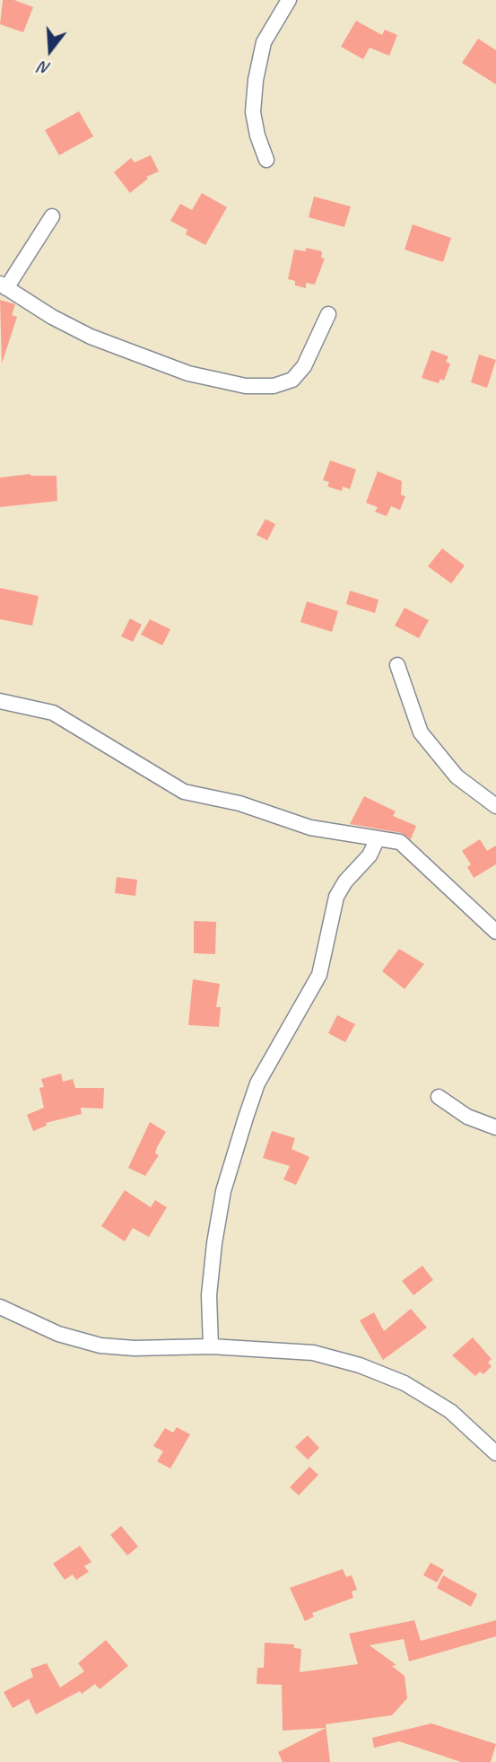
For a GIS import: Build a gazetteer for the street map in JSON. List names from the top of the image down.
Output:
{
  "north": "bottom"
}
